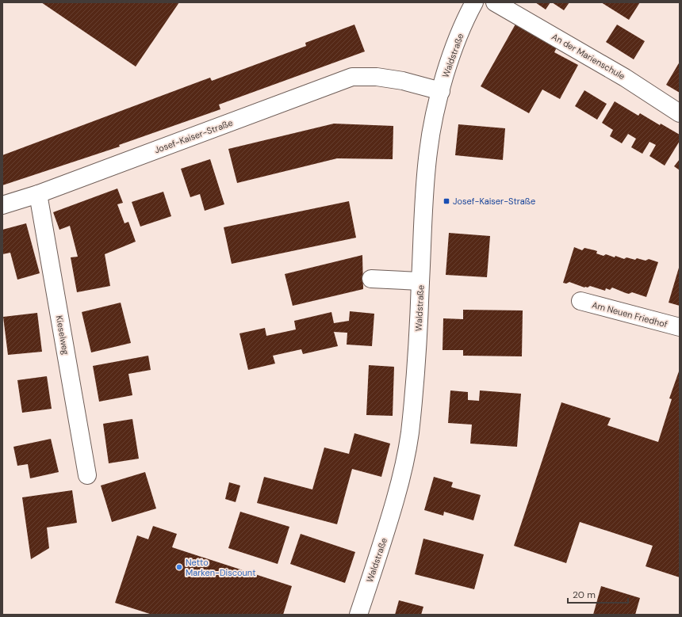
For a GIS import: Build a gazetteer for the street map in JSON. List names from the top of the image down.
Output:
{
  "streets": {
    "street": [
      "Waldstraße",
      "An der Marienschule",
      "Josef-Kaiser-Straße",
      "Am Neuen Friedhof",
      "Kieselweg"
    ]
  },
  "crossings": [
    ["Waldstraße", "Josef-Kaiser-Straße"],
    ["Josef-Kaiser-Straße", "Kieselweg"]
  ],
  "places": {
    "transit": ["Josef-Kaiser-Straße"],
    "other": ["Netto Marken-Discount"]
  },
  "scale_bar": "20 m"
}
